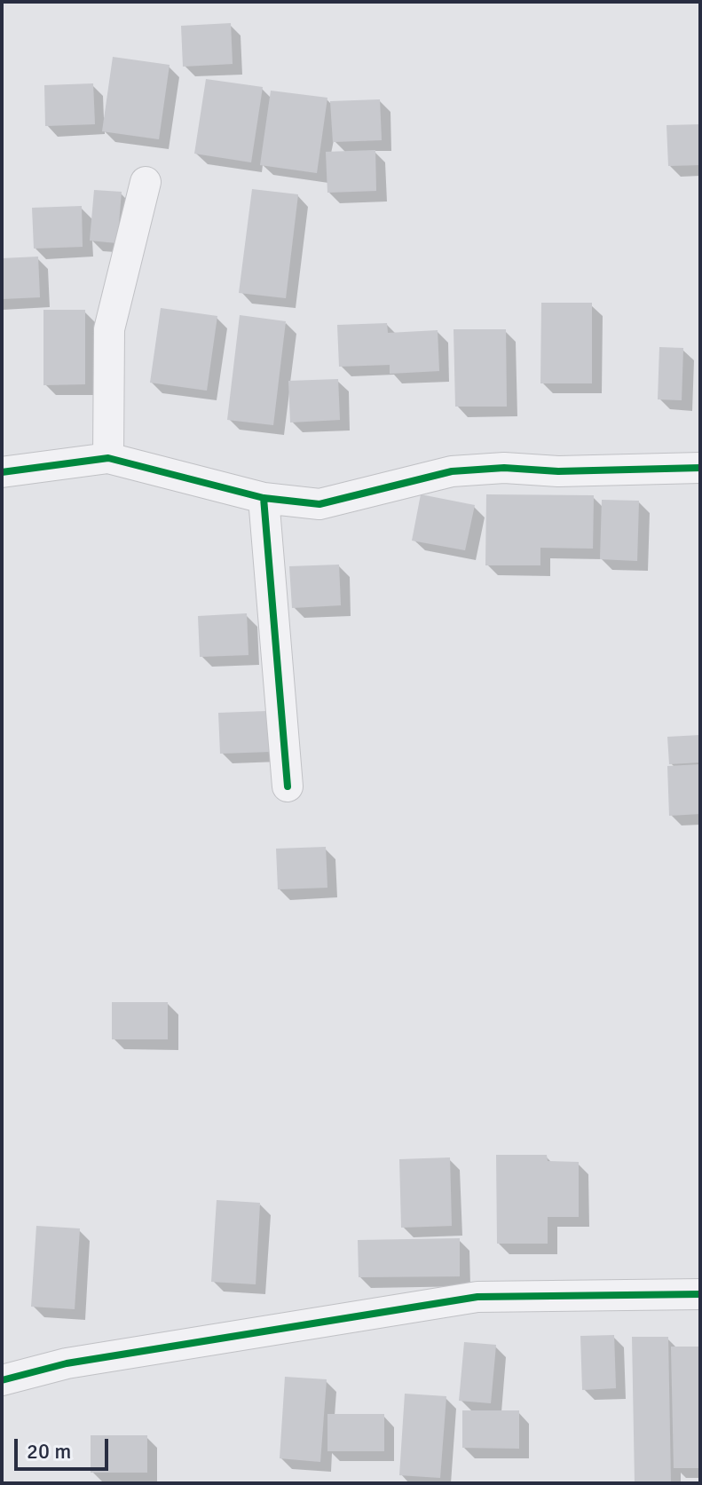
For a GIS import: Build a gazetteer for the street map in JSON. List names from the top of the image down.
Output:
{
  "scale_bar": "20 m"
}
